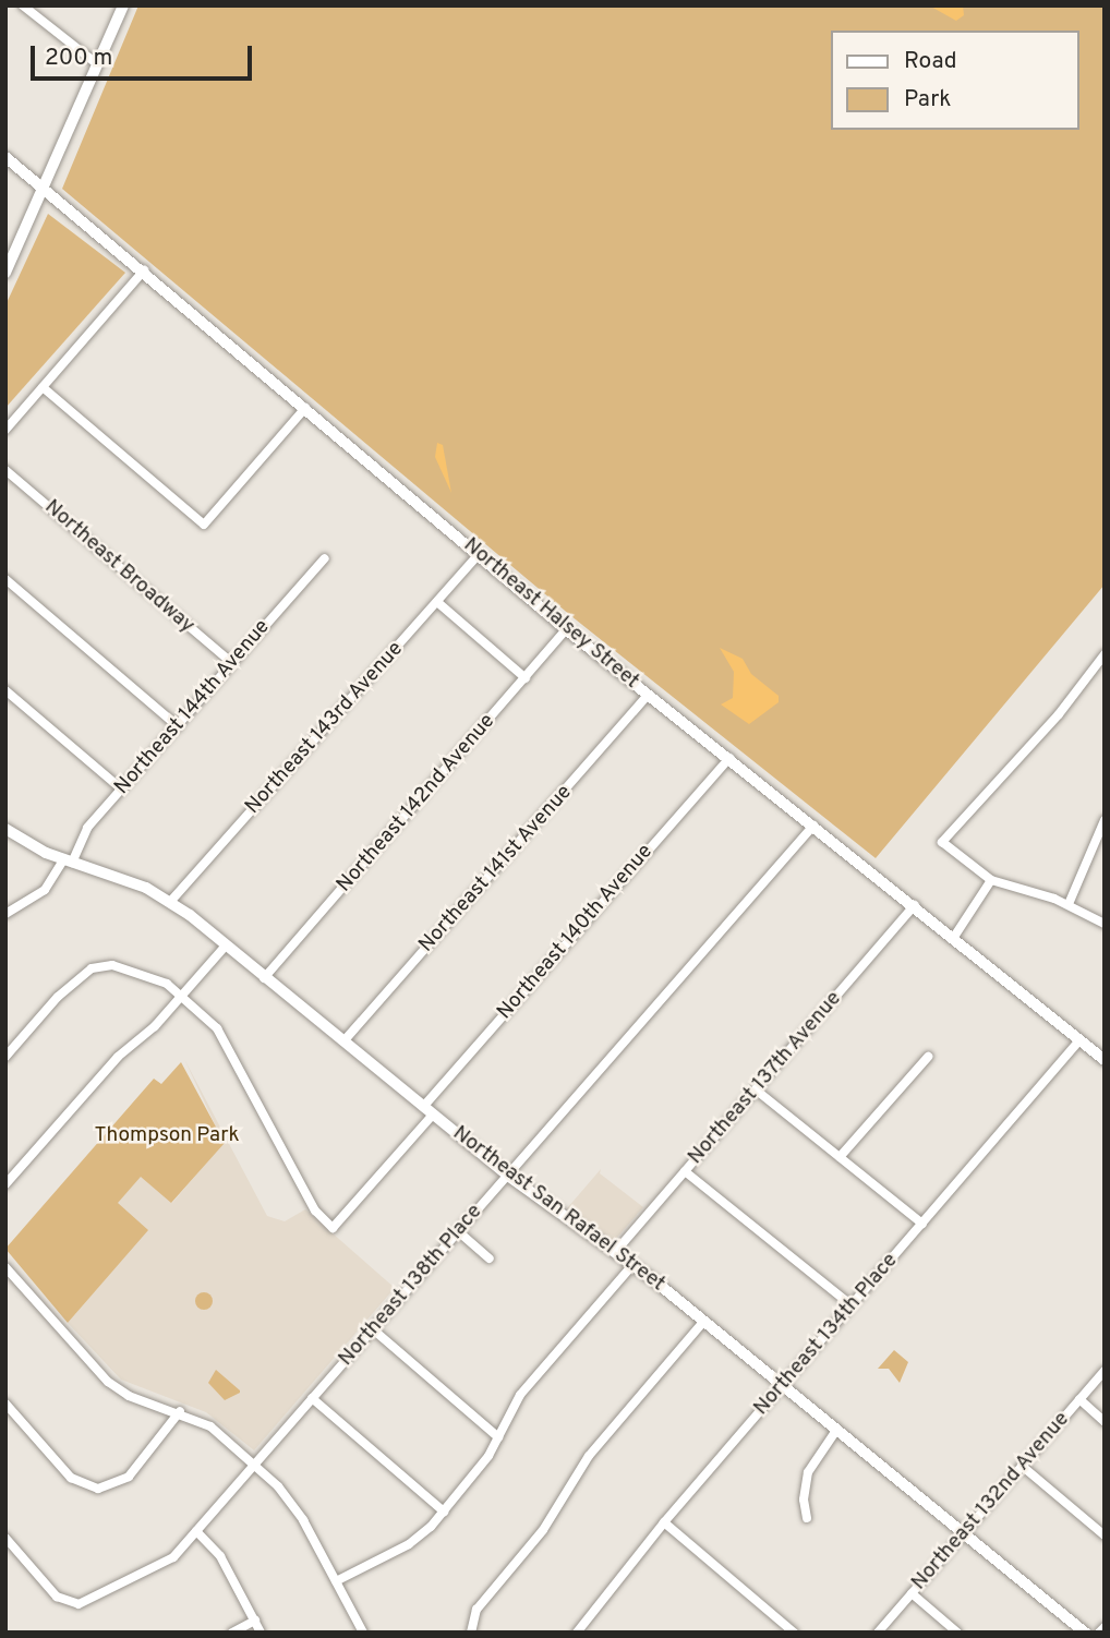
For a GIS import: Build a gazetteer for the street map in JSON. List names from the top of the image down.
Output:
{
  "streets": {
    "main road": ["Northeast Halsey Street"],
    "street": [
      "Northeast Broadway",
      "Northeast 144th Avenue",
      "Northeast 143rd Avenue",
      "Northeast 142nd Avenue",
      "Northeast 141st Avenue",
      "Northeast 140th Avenue",
      "Northeast 137th Avenue",
      "Northeast San Rafael Street",
      "Northeast 138th Place",
      "Northeast 134th Place",
      "Northeast 132nd Avenue"
    ]
  },
  "crossings": [
    ["Northeast Broadway", "Northeast 144th Avenue"],
    ["Northeast Halsey Street", "Northeast 143rd Avenue"],
    ["Northeast Halsey Street", "Northeast 142nd Avenue"],
    ["Northeast Halsey Street", "Northeast 141st Avenue"],
    ["Northeast Halsey Street", "Northeast 140th Avenue"],
    ["Northeast Halsey Street", "Northeast 137th Avenue"],
    ["Northeast Halsey Street", "Northeast 138th Place"],
    ["Northeast Halsey Street", "Northeast 134th Place"],
    ["Northeast 144th Avenue", "Northeast San Rafael Street"],
    ["Northeast 143rd Avenue", "Northeast San Rafael Street"],
    ["Northeast 142nd Avenue", "Northeast San Rafael Street"],
    ["Northeast 141st Avenue", "Northeast San Rafael Street"],
    ["Northeast 140th Avenue", "Northeast San Rafael Street"],
    ["Northeast 137th Avenue", "Northeast San Rafael Street"],
    ["Northeast San Rafael Street", "Northeast 138th Place"],
    ["Northeast San Rafael Street", "Northeast 134th Place"],
    ["Northeast San Rafael Street", "Northeast 132nd Avenue"]
  ],
  "parks": ["Thompson Park"],
  "legend": ["Road", "Park"],
  "scale_bar": "200 m"
}
